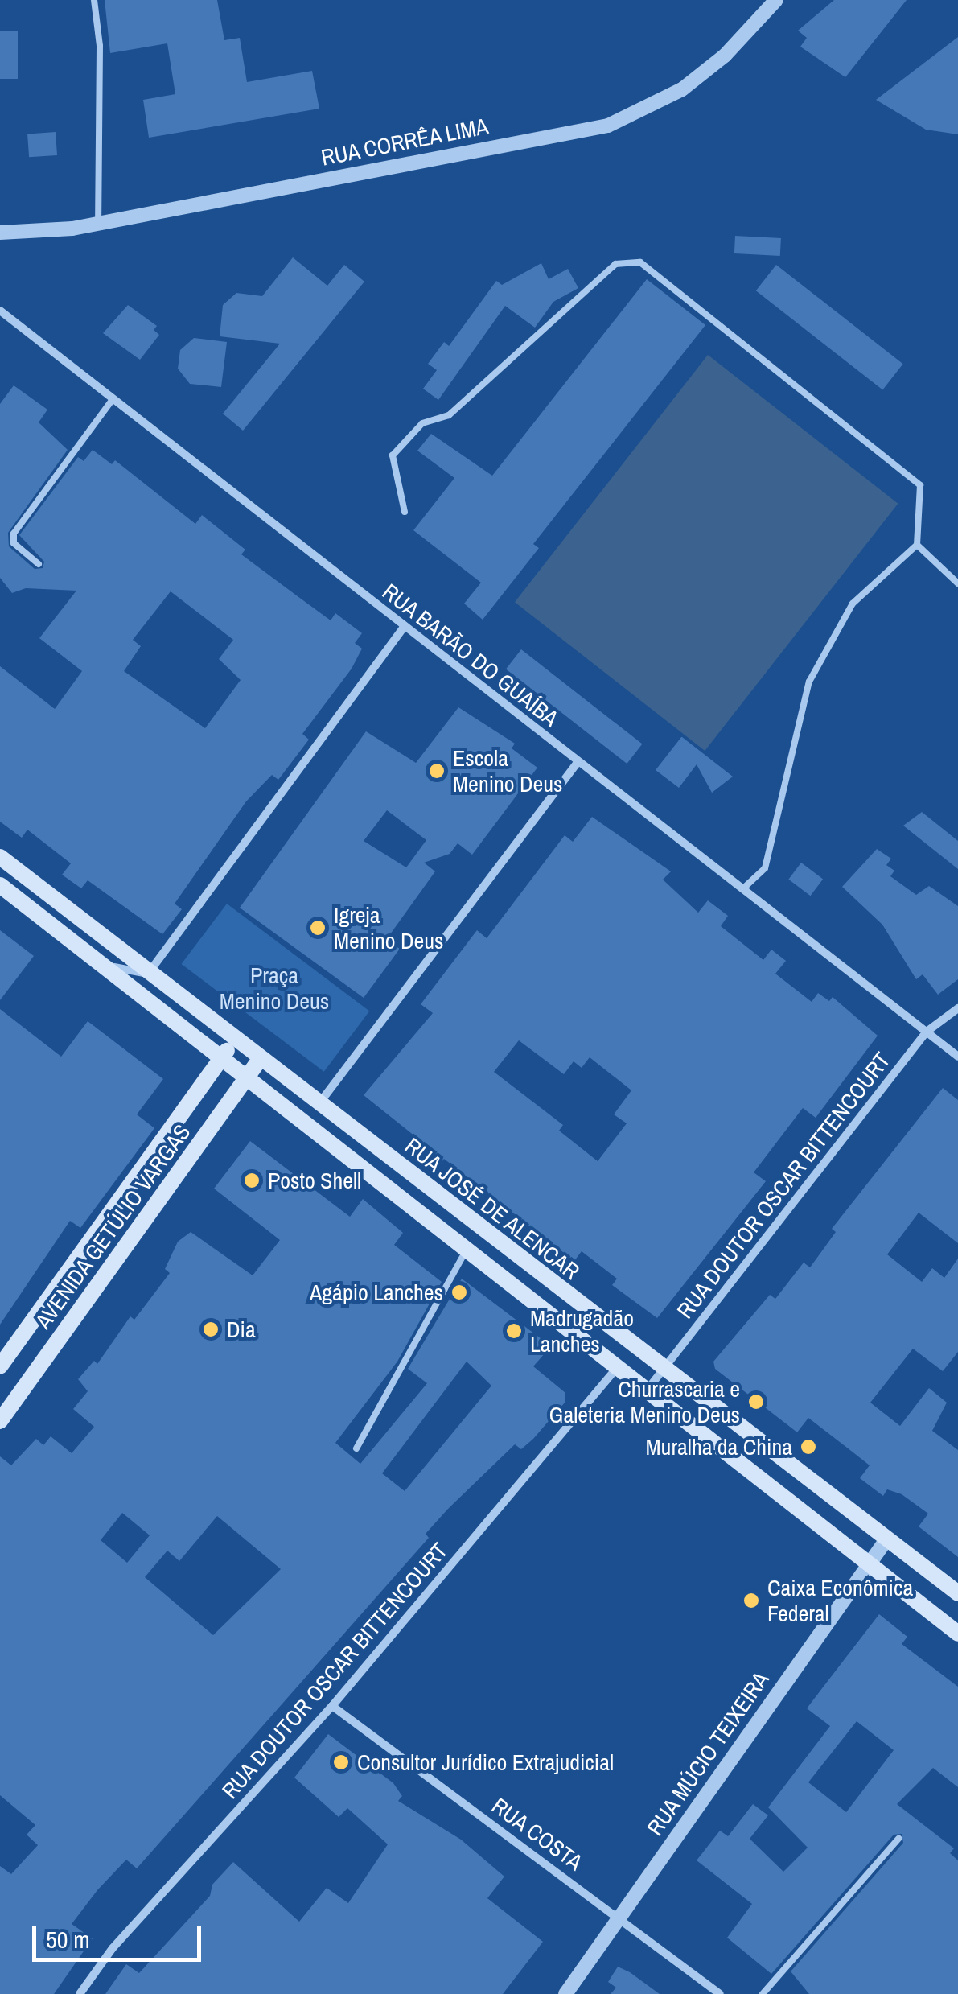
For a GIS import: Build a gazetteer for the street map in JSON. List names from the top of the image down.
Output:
{
  "streets": {
    "main road": ["RUA JOSÉ DE ALENCAR", "AVENIDA GETÚLIO VARGAS"],
    "street": [
      "RUA CORRÊA LIMA",
      "RUA BARÃO DO GUAÍBA",
      "RUA DOUTOR OSCAR BITTENCOURT",
      "RUA MÚCIO TEIXEIRA",
      "RUA COSTA"
    ]
  },
  "crossings": [
    ["RUA BARÃO DO GUAÍBA", "RUA DOUTOR OSCAR BITTENCOURT"],
    ["RUA DOUTOR OSCAR BITTENCOURT", "RUA JOSÉ DE ALENCAR"],
    ["RUA DOUTOR OSCAR BITTENCOURT", "RUA COSTA"],
    ["RUA JOSÉ DE ALENCAR", "AVENIDA GETÚLIO VARGAS"],
    ["RUA JOSÉ DE ALENCAR", "RUA MÚCIO TEIXEIRA"],
    ["RUA MÚCIO TEIXEIRA", "RUA COSTA"]
  ],
  "parks": ["Praça Menino Deus"],
  "places": [
    "Escola Menino Deus",
    "Igreja Menino Deus",
    "Posto Shell",
    "Agápio Lanches",
    "Dia",
    "Madrugadão Lanches",
    "Churrascaria e Galeteria Menino Deus",
    "Muralha da China",
    "Caixa Econômica Federal",
    "Consultor Jurídico Extrajudicial"
  ],
  "scale_bar": "50 m"
}
